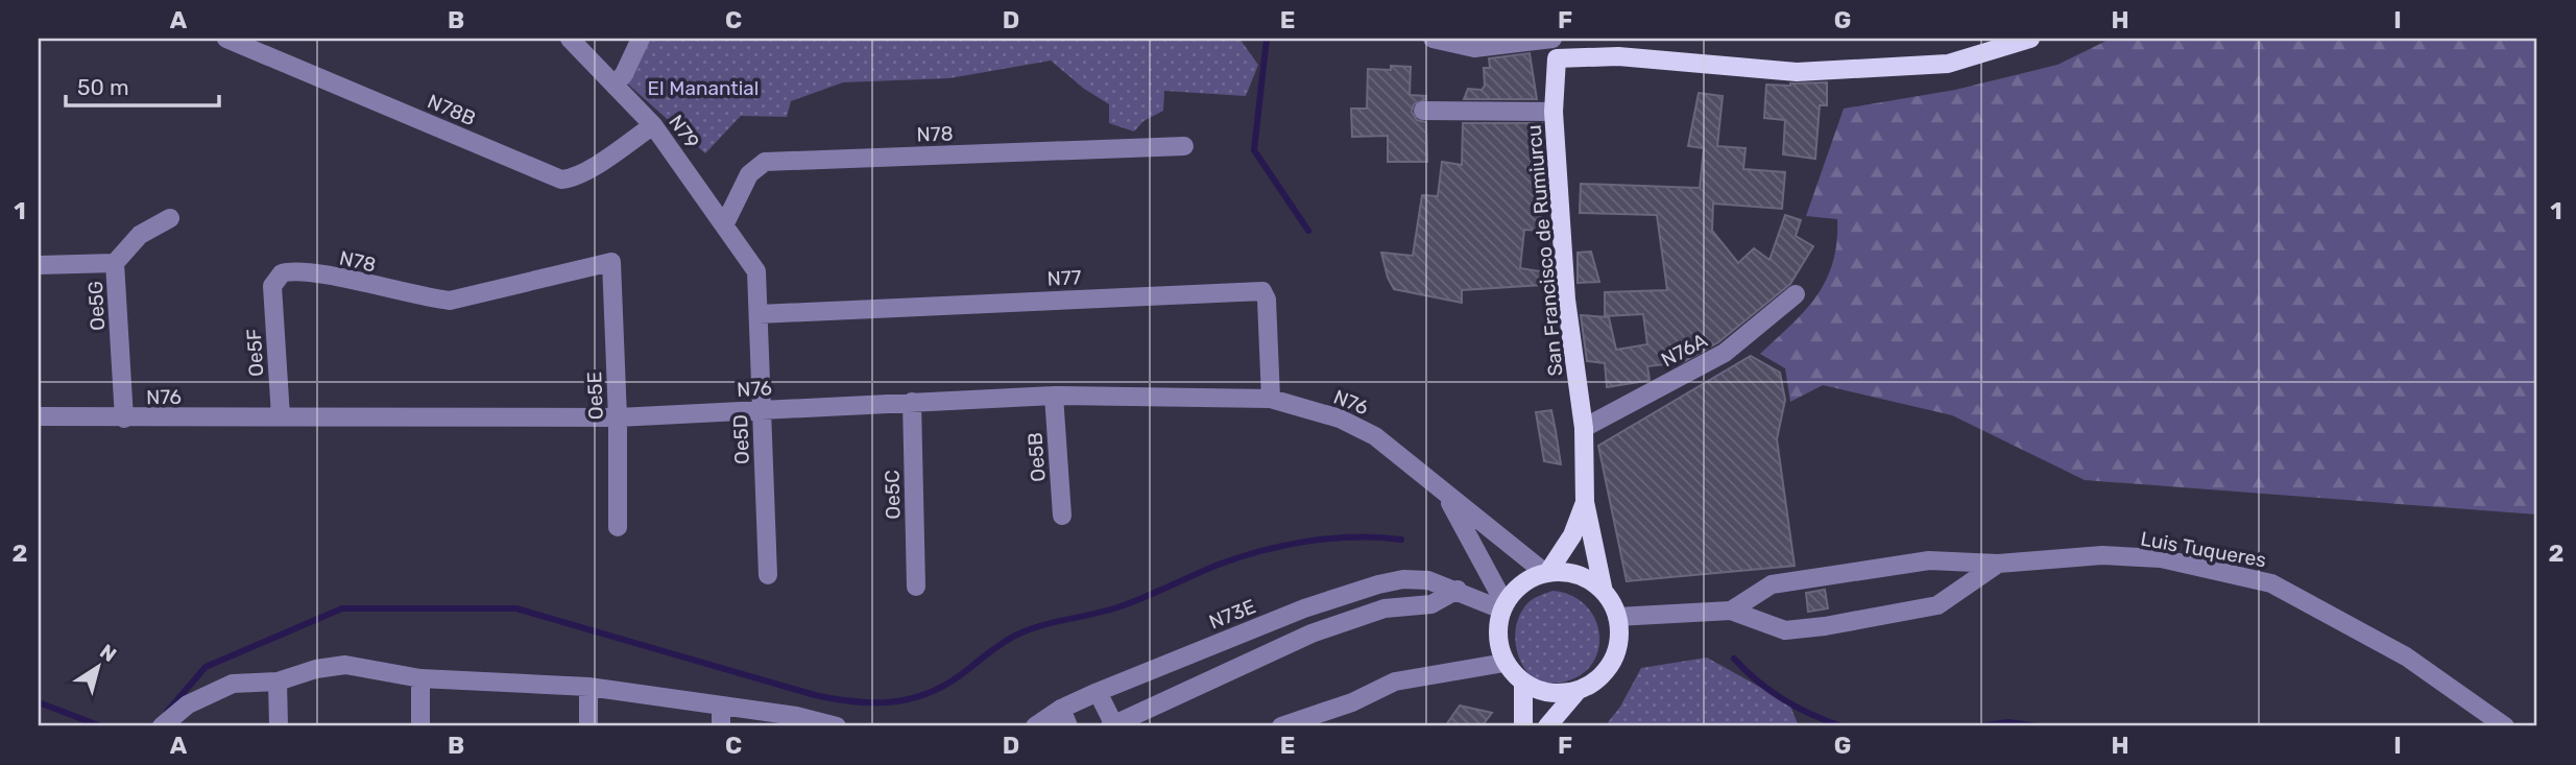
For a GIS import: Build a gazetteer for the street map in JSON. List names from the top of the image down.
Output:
{
  "streets": {
    "main road": ["San Francisco de Rumiurcu"],
    "street": [
      "N78B",
      "N79",
      "N78",
      "N77",
      "Oe5G",
      "N76A",
      "Oe5F",
      "N76",
      "Oe5E",
      "Oe5D",
      "Oe5B",
      "Oe5C",
      "Luis Tuqueres",
      "N73E"
    ]
  },
  "crossings": [
    ["N78B", "N79"],
    ["N79", "N78"],
    ["N79", "Oe5D"],
    ["N78", "Oe5F"],
    ["N78", "Oe5E"],
    ["N78", "Oe5D"],
    ["San Francisco de Rumiurcu", "N76A"],
    ["San Francisco de Rumiurcu", "N76"],
    ["San Francisco de Rumiurcu", "N73E"],
    ["N77", "N76"],
    ["N77", "Oe5D"],
    ["Oe5G", "N76"],
    ["Oe5F", "N76"],
    ["N76", "Oe5E"],
    ["N76", "Oe5D"],
    ["N76", "Oe5B"],
    ["N76", "Oe5C"],
    ["N76", "N73E"]
  ],
  "parks": ["El Manantial"],
  "scale_bar": "50 m",
  "north": "top right",
  "grid": {
    "columns": [
      "A",
      "B",
      "C",
      "D",
      "E",
      "F",
      "G",
      "H",
      "I"
    ],
    "rows": ["1", "2"]
  }
}
